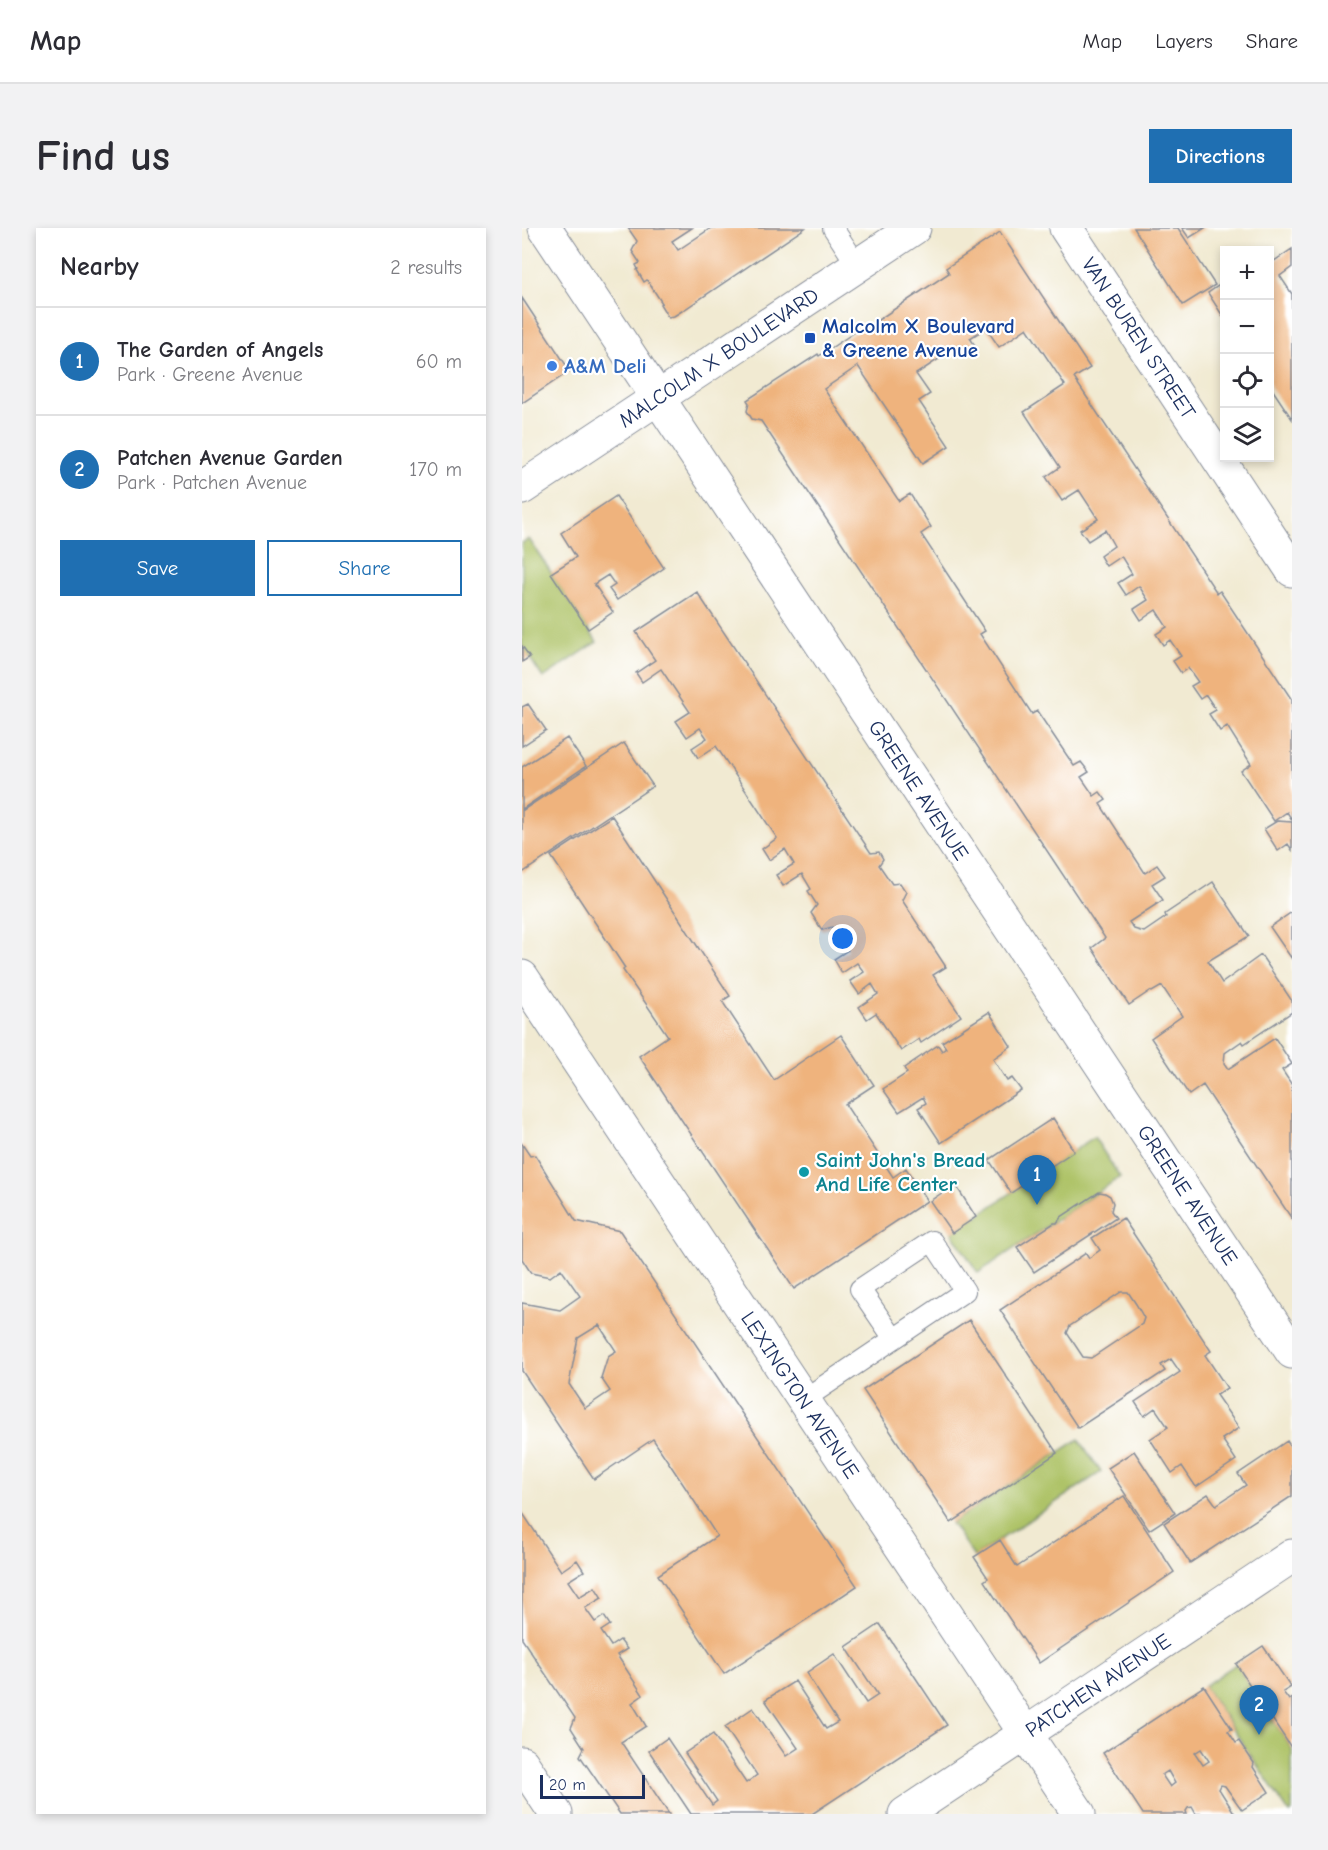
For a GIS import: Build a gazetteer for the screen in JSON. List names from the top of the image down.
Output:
{
  "streets": {
    "street": [
      "VAN BUREN STREET",
      "MALCOLM X BOULEVARD",
      "GREENE AVENUE",
      "LEXINGTON AVENUE",
      "PATCHEN AVENUE"
    ]
  },
  "crossings": [
    ["MALCOLM X BOULEVARD", "GREENE AVENUE"],
    ["LEXINGTON AVENUE", "PATCHEN AVENUE"]
  ],
  "places": {
    "transit": ["Malcolm X Boulevard & Greene Avenue"],
    "other": ["A&M Deli", "Saint John's Bread And Life Center"]
  },
  "scale_bar": "20 m",
  "page": {
    "header": "Map",
    "nav": ["Map", "Layers", "Share"],
    "buttons": [
      "Directions",
      ["Save", "Share"]
    ],
    "title": "Find us",
    "heading": ["Nearby", "2 results"],
    "map_buttons": ["+", "−"],
    "list": [
      {
        "mark": "1",
        "name": "The Garden of Angels",
        "note": "Park · Greene Avenue",
        "value": "60 m"
      },
      {
        "mark": "2",
        "name": "Patchen Avenue Garden",
        "note": "Park · Patchen Avenue",
        "value": "170 m"
      }
    ],
    "pins": ["1", "2"],
    "scale": "20 m"
  }
}
